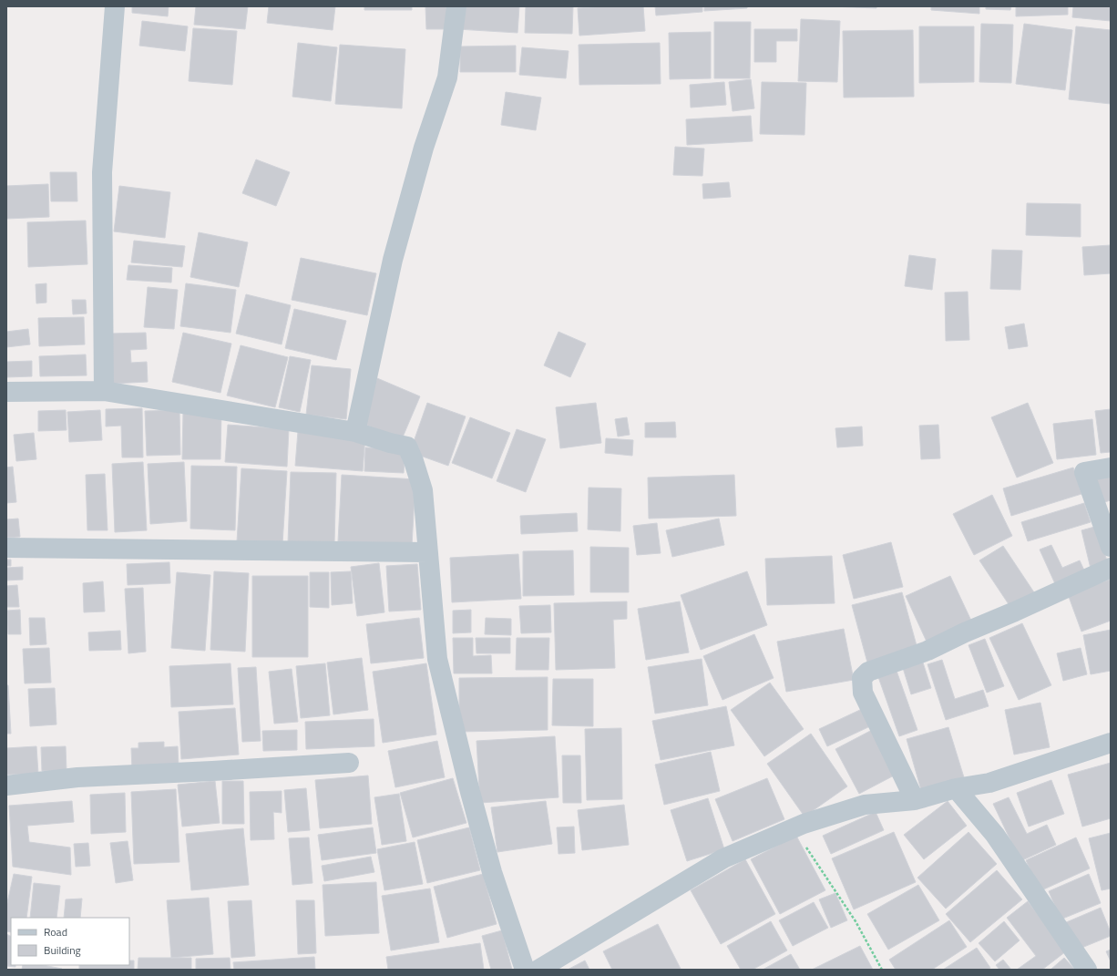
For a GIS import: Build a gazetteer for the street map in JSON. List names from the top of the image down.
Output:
{
  "legend": ["Road", "Building"]
}
